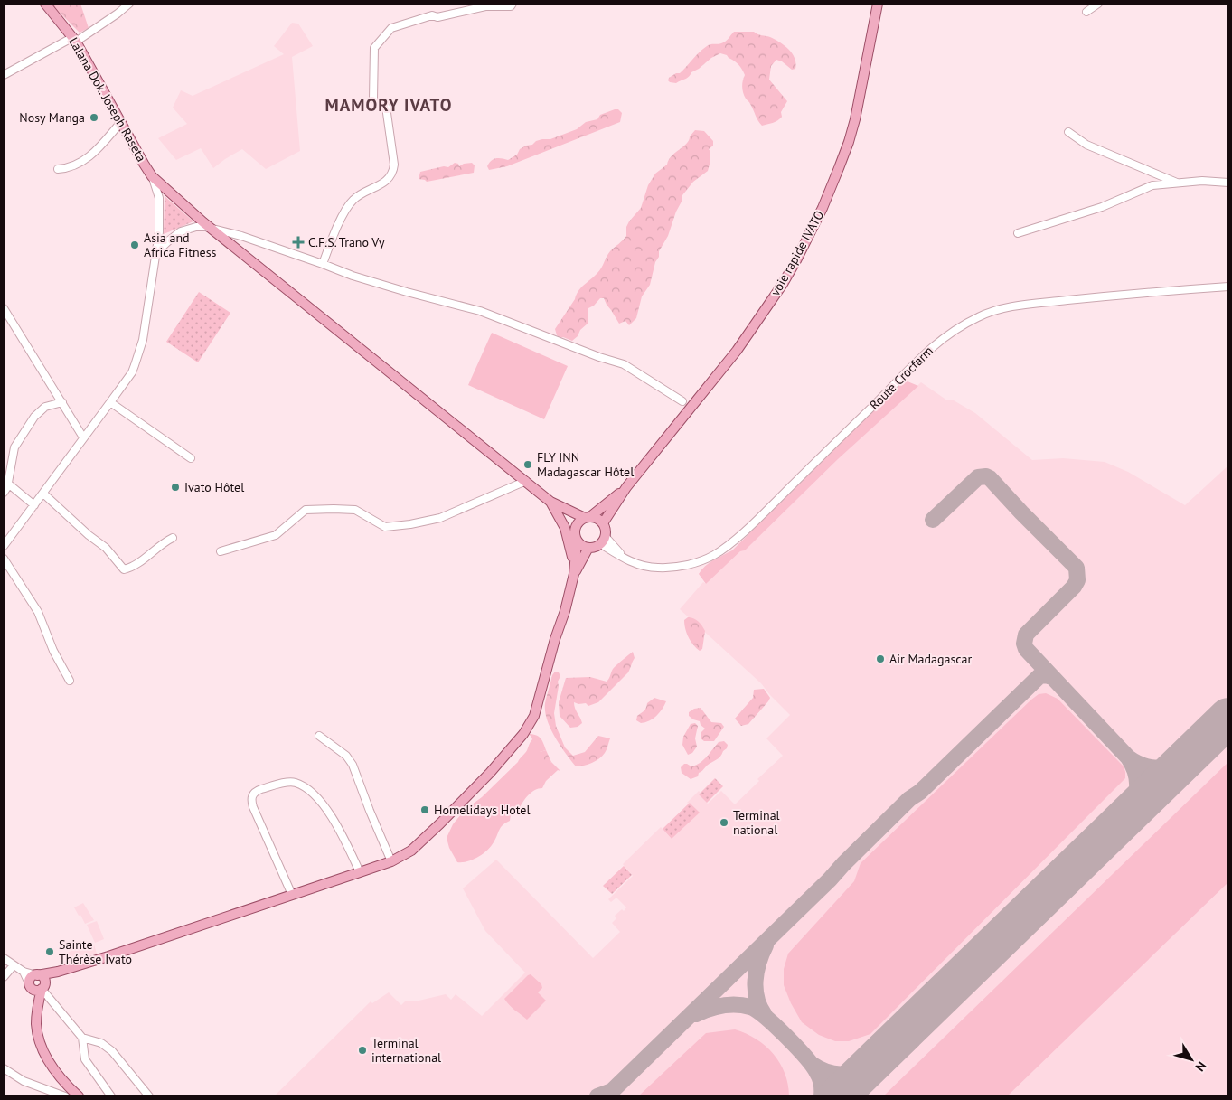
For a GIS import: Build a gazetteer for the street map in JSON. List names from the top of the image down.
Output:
{
  "streets": {
    "main road": ["Lalana Dok. Joseph Raseta", "voie rapide IVATO"],
    "street": ["Route Crocfarm"]
  },
  "districts": ["MAMORY IVATO"],
  "places": {
    "other": [
      "Nosy Manga",
      "Asia and Africa Fitness",
      "FLY INN Madagascar Hôtel",
      "Ivato Hôtel",
      "Air Madagascar",
      "Homelidays Hotel",
      "Terminal national",
      "Sainte Thérèse Ivato",
      "Terminal international"
    ],
    "health": ["C.F.S. Trano Vy"]
  },
  "north": "bottom right"
}
